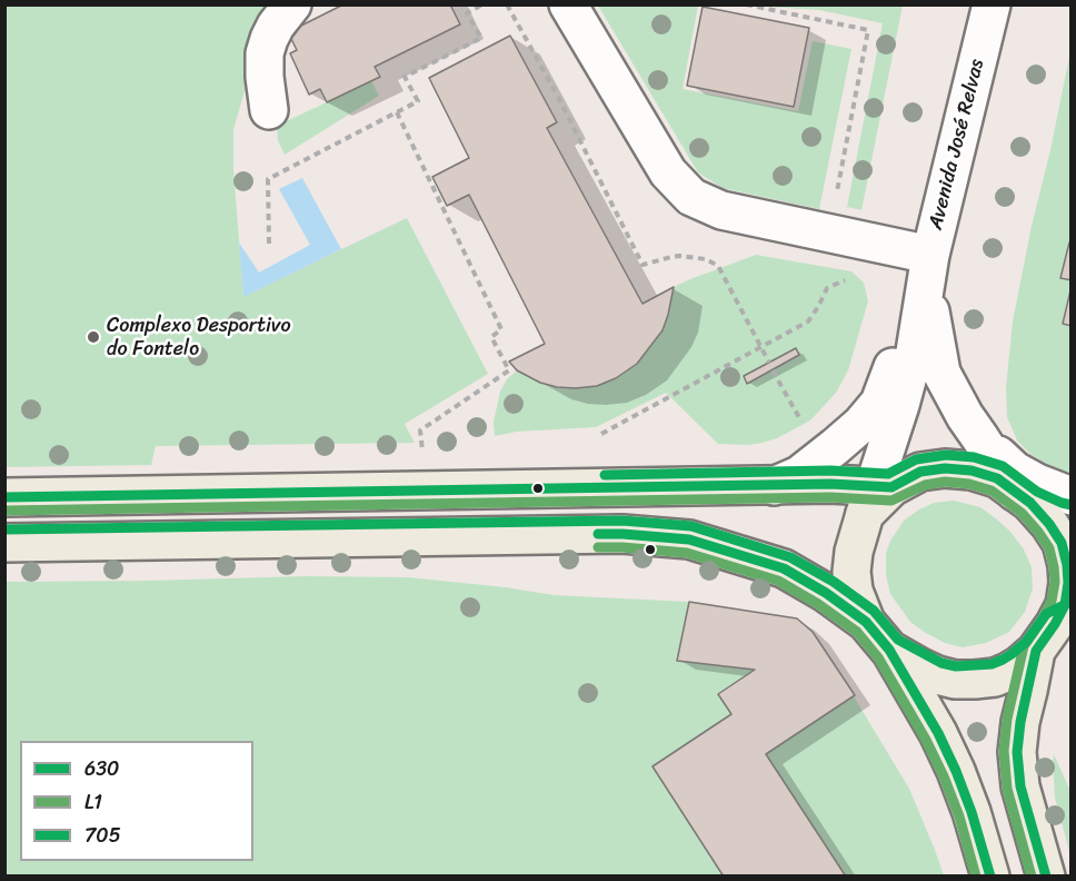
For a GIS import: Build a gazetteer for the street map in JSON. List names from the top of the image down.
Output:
{
  "streets": {
    "street": ["Avenida José Relvas"]
  },
  "places": ["Complexo Desportivo do Fontelo"],
  "lines": ["transit line 705", "transit line 630", "transit line L1"],
  "legend": ["630", "L1", "705"]
}
